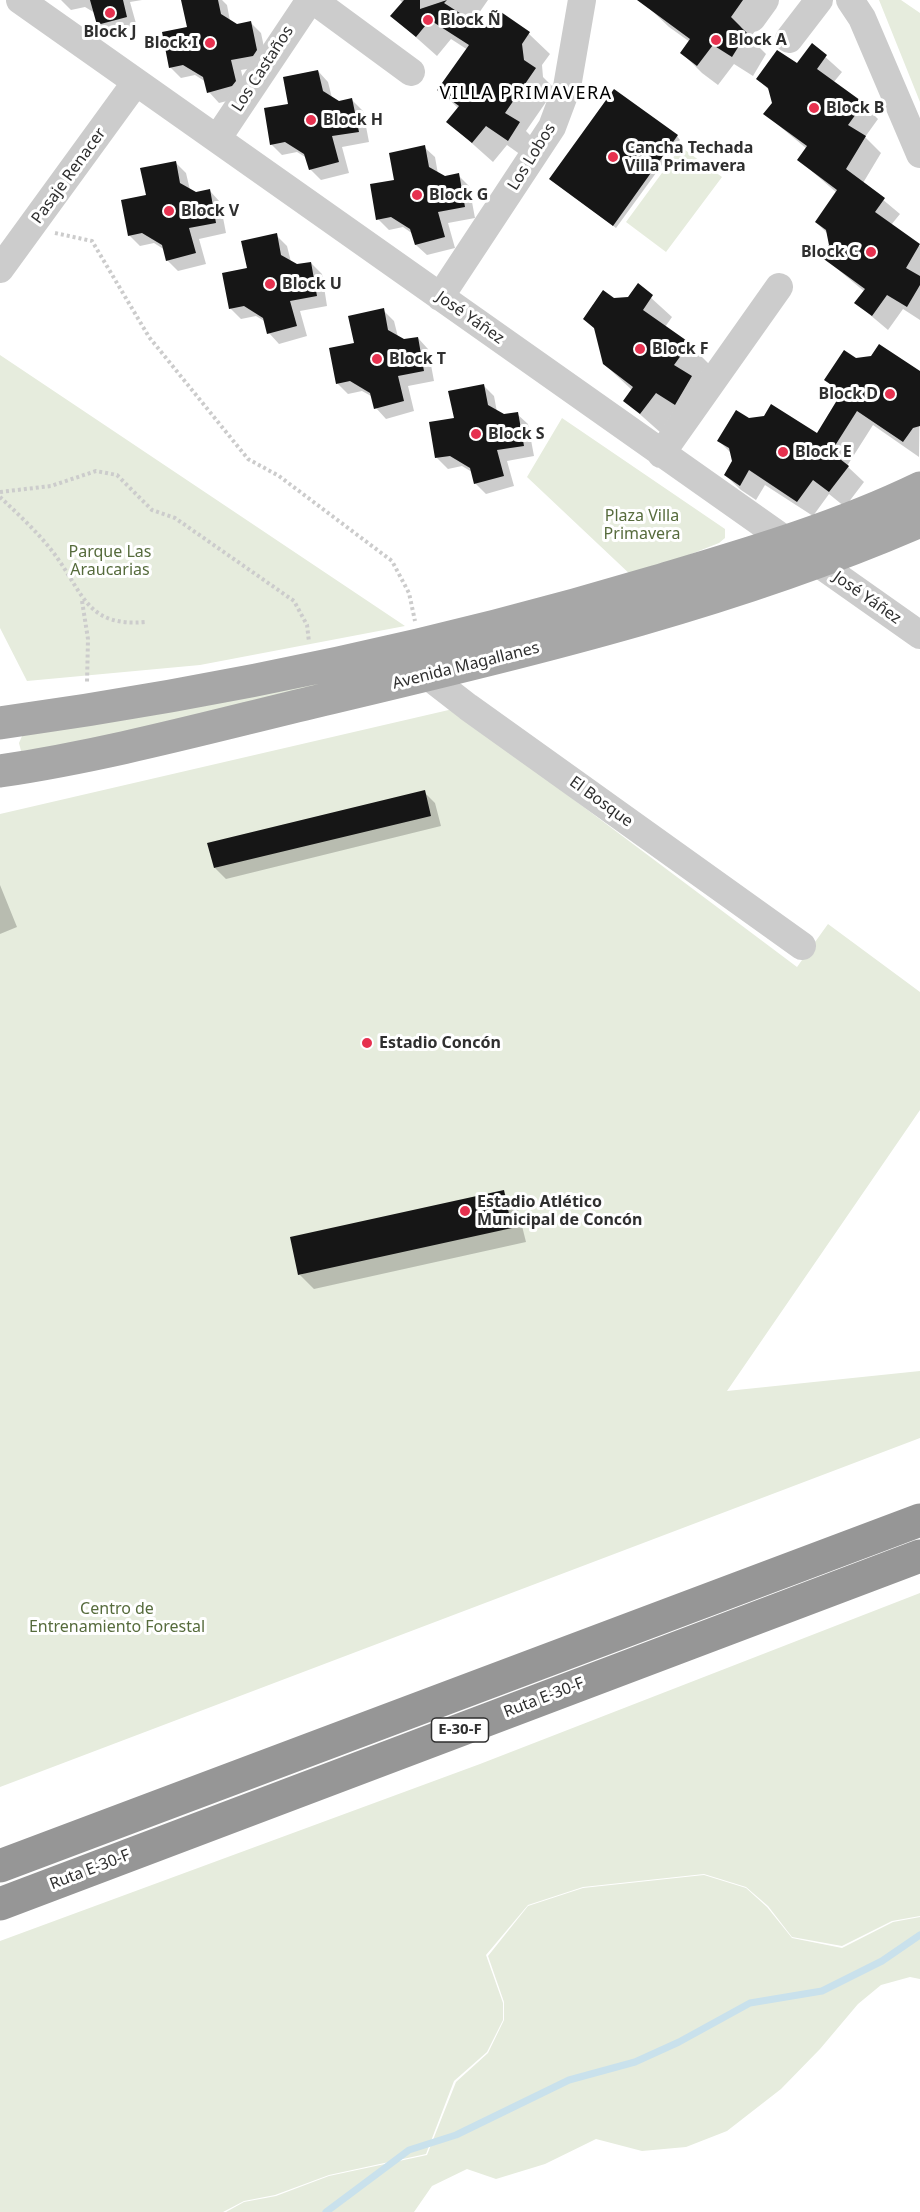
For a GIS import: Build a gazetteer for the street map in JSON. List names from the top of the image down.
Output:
{
  "streets": {
    "highway": ["Ruta E-30-F", "E-30-F"],
    "main road": ["Avenida Magallanes"],
    "street": [
      "Los Castaños",
      "Los Lobos",
      "Pasaje Renacer",
      "José Yáñez",
      "El Bosque"
    ]
  },
  "crossings": [
    ["Los Castaños", "José Yáñez"],
    ["Los Lobos", "José Yáñez"],
    ["Pasaje Renacer", "José Yáñez"],
    ["José Yáñez", "Avenida Magallanes"],
    ["Avenida Magallanes", "El Bosque"]
  ],
  "districts": ["VILLA PRIMAVERA"],
  "parks": ["Plaza Villa Primavera", "Parque Las Araucarias", "Centro de Entrenamiento Forestal"],
  "places": [
    "Block J",
    "Block Ñ",
    "Block A",
    "Block I",
    "Block B",
    "Block H",
    "Cancha Techada Villa Primavera",
    "Block G",
    "Block V",
    "Block C",
    "Block U",
    "Block F",
    "Block T",
    "Block D",
    "Block S",
    "Block E",
    "Estadio Concón",
    "Estadio Atlético Municipal de Concón"
  ]
}
